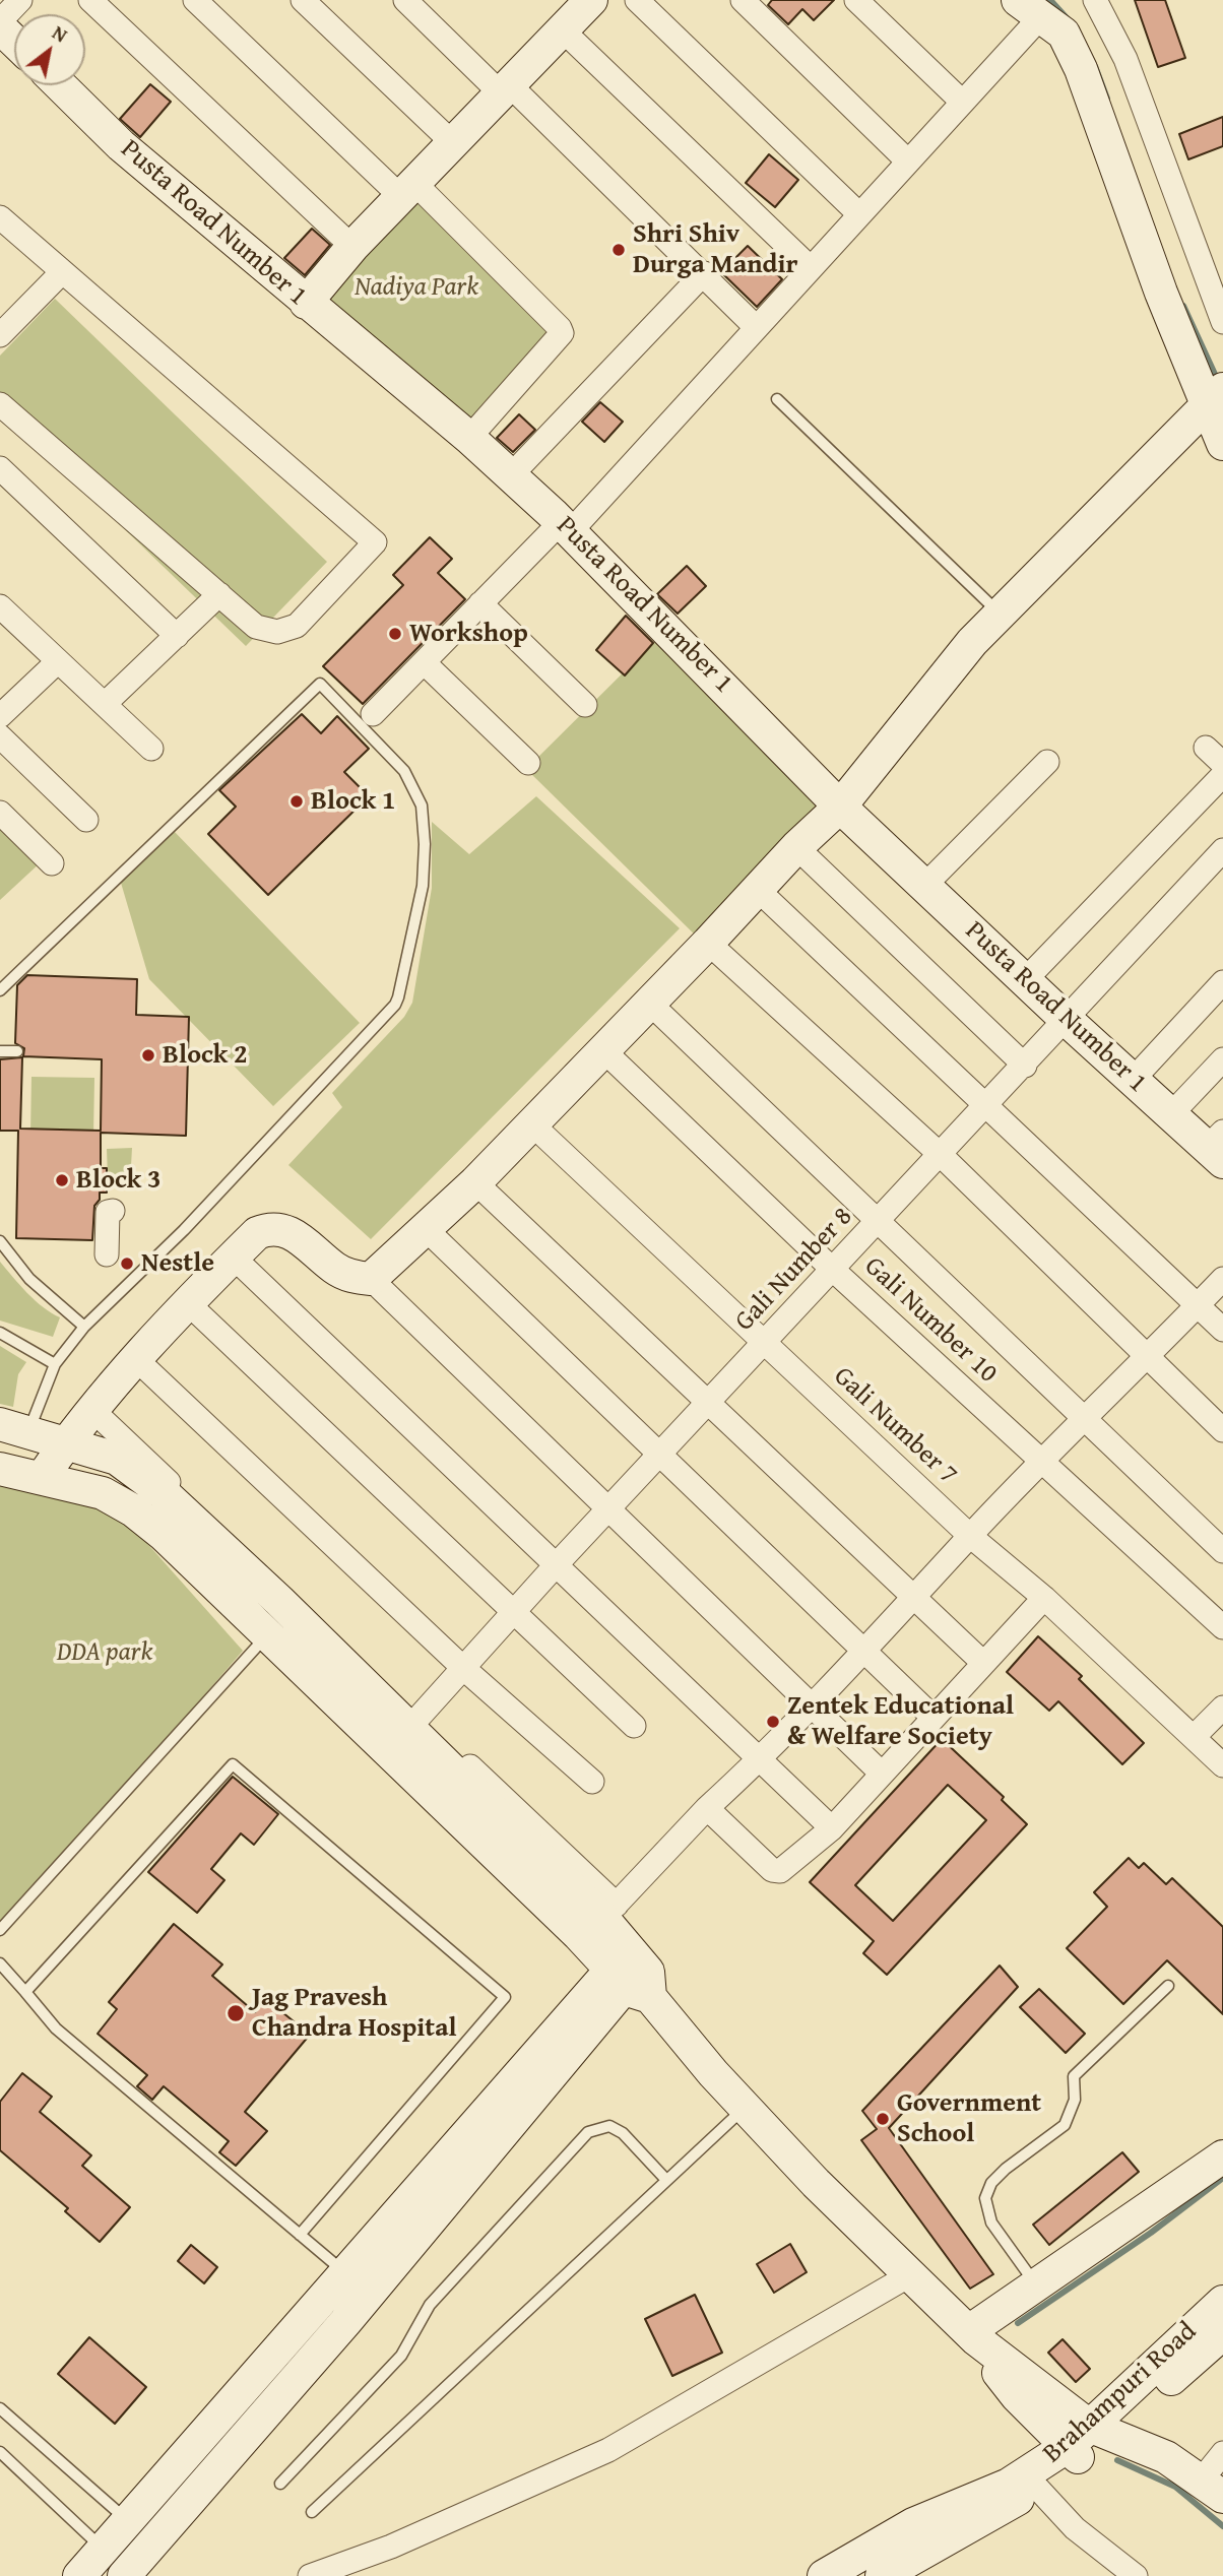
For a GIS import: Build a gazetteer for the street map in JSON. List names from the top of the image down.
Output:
{
  "streets": {
    "street": [
      "Pusta Road Number 1",
      "Gali Number 8",
      "Gali Number 10",
      "Gali Number 7",
      "Brahampuri Road"
    ]
  },
  "crossings": [
    ["Pusta Road Number 1", "Gali Number 8"],
    ["Gali Number 8", "Gali Number 10"],
    ["Gali Number 8", "Gali Number 7"]
  ],
  "parks": ["Nadiya Park", "DDA park"],
  "places": [
    "Shri Shiv Durga Mandir",
    "Workshop",
    "Block 1",
    "Block 2",
    "Block 3",
    "Nestle",
    "Zentek Educational & Welfare Society",
    "Jag Pravesh Chandra Hospital",
    "Government School"
  ],
  "north": "top right"
}
